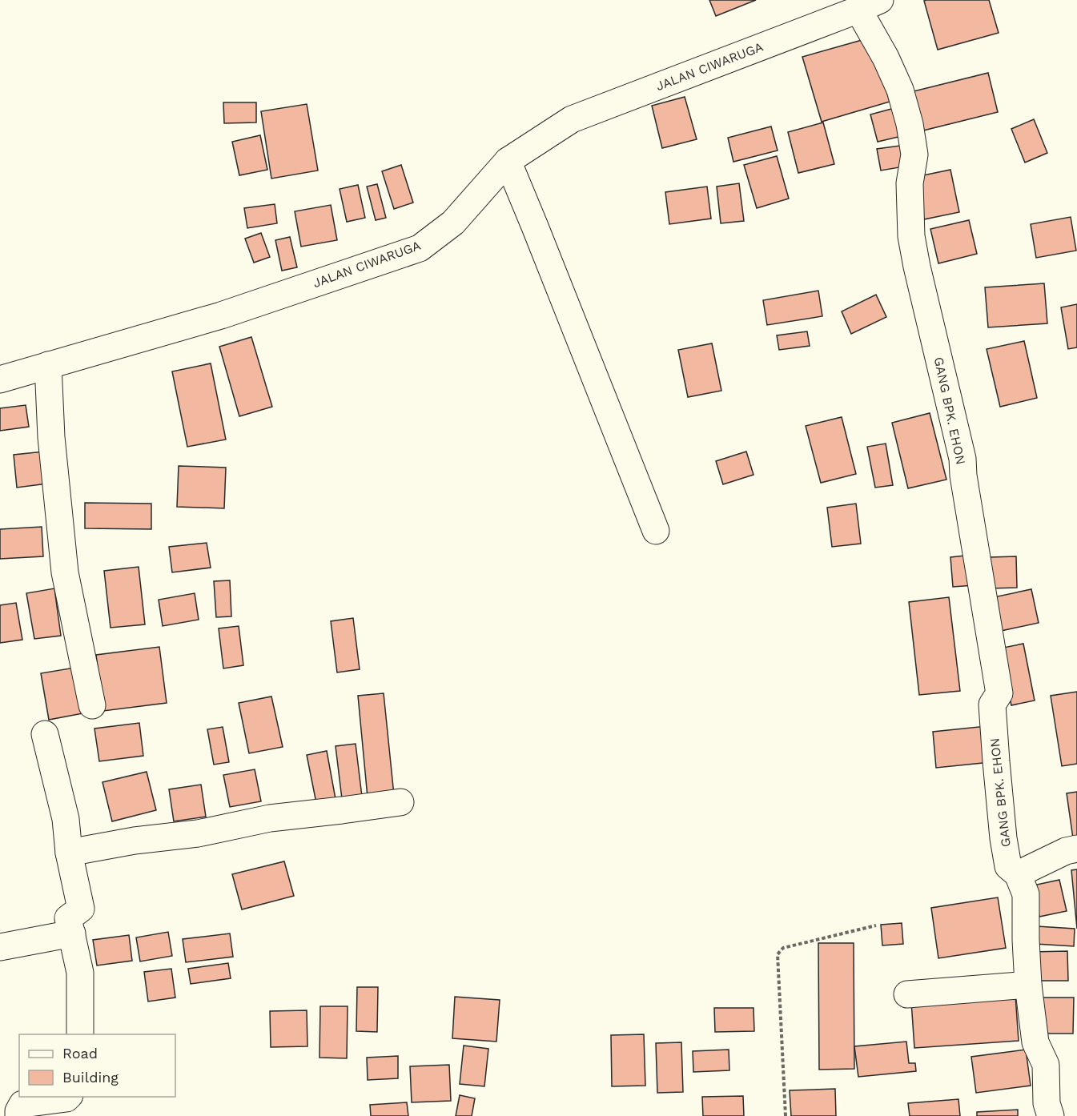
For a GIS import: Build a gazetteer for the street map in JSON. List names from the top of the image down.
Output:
{
  "streets": {
    "street": ["JALAN CIWARUGA", "GANG BPK. EHON"]
  },
  "crossings": [
    ["JALAN CIWARUGA", "GANG BPK. EHON"]
  ],
  "legend": ["Road", "Building"]
}
